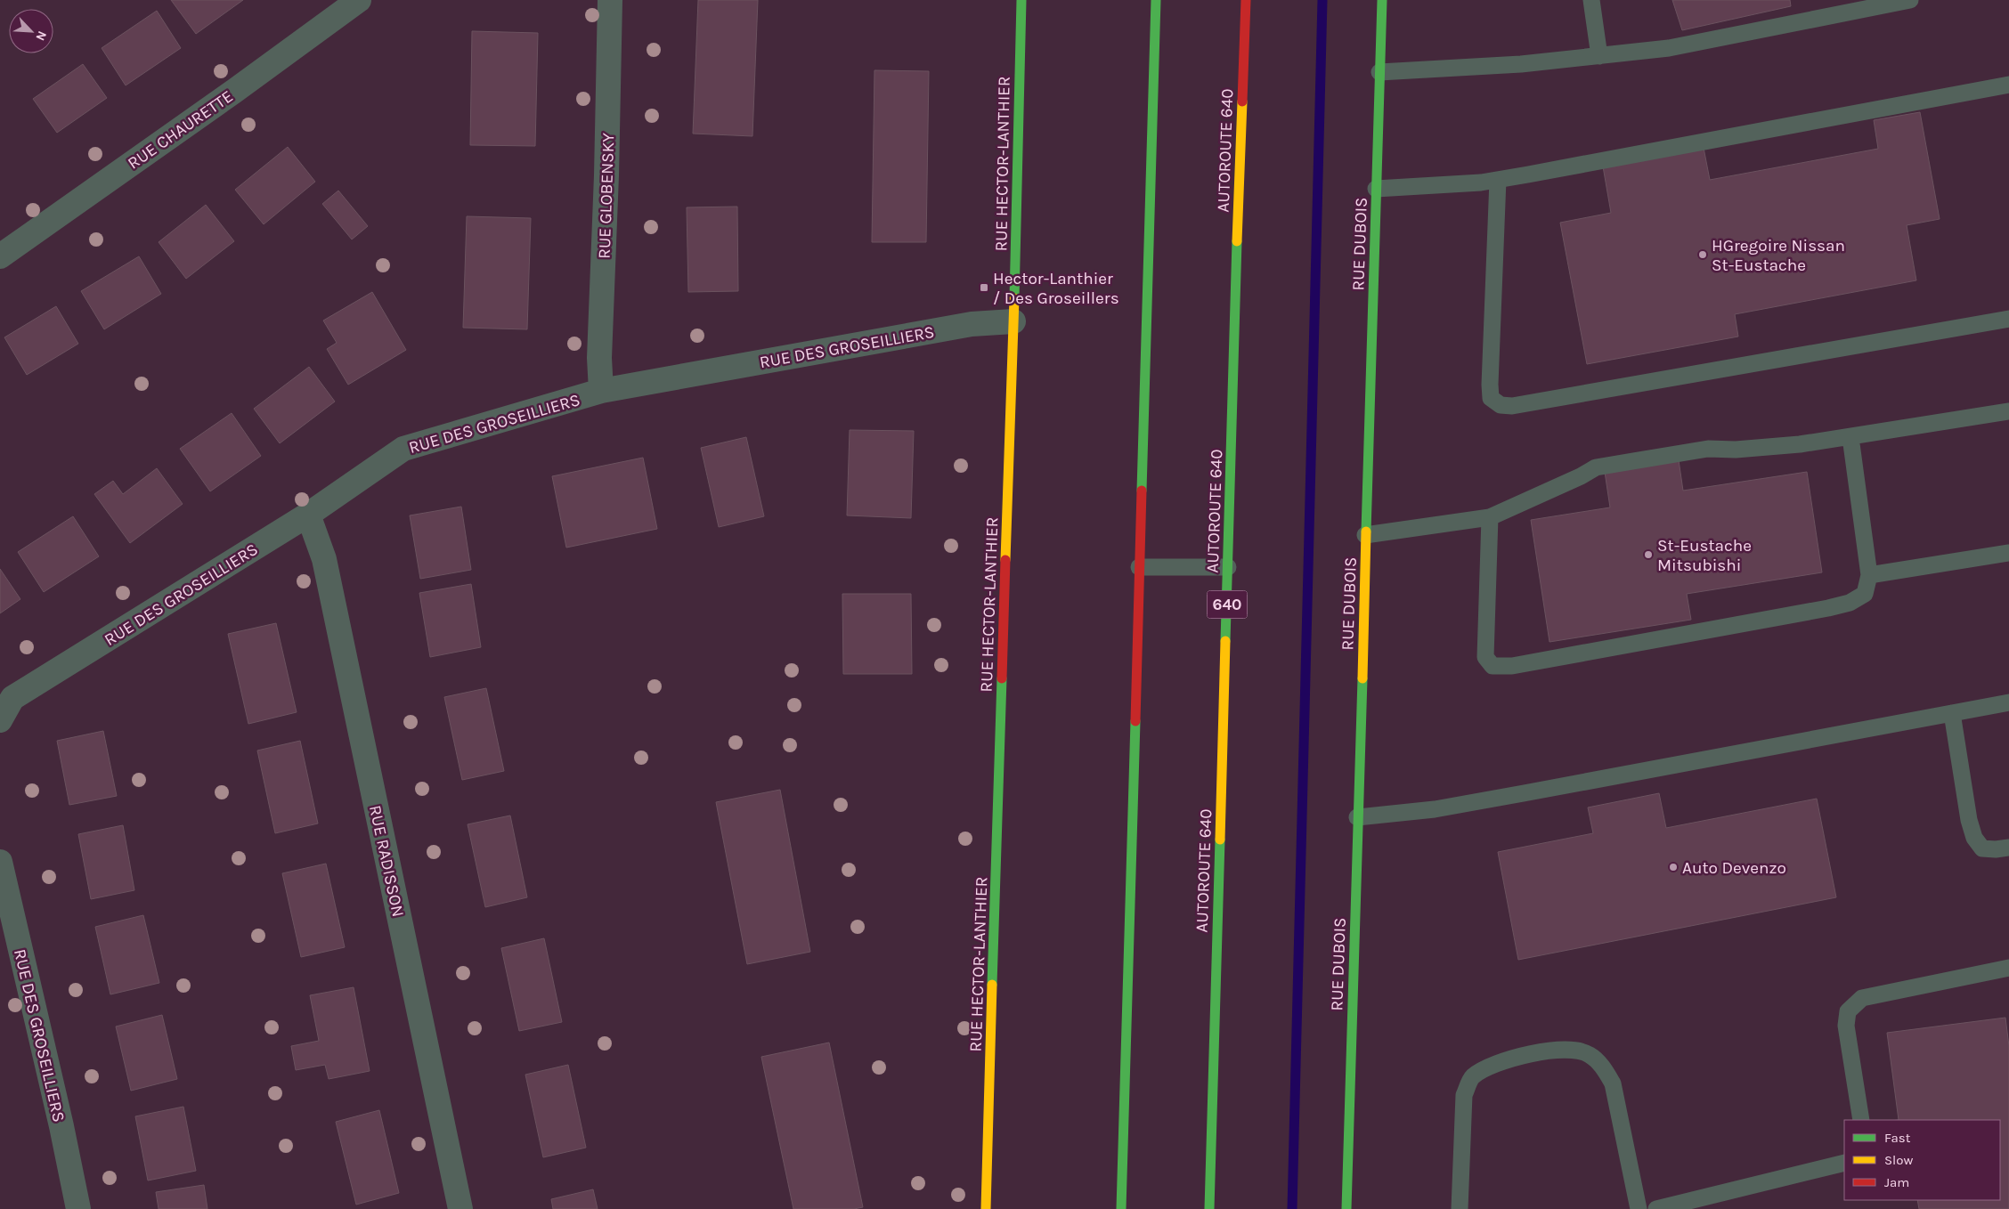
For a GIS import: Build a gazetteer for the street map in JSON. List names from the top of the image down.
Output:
{
  "streets": {
    "main road": [
      "AUTOROUTE 640",
      "RUE HECTOR-LANTHIER",
      "RUE DUBOIS",
      "640"
    ],
    "street": [
      "RUE CHAURETTE",
      "RUE GLOBENSKY",
      "RUE DES GROSEILLIERS",
      "RUE RADISSON"
    ]
  },
  "crossings": [
    ["RUE HECTOR-LANTHIER", "RUE DES GROSEILLIERS"],
    ["RUE GLOBENSKY", "RUE DES GROSEILLIERS"],
    ["RUE DES GROSEILLIERS", "RUE RADISSON"]
  ],
  "places": {
    "other": ["HGregoire Nissan St-Eustache", "St-Eustache Mitsubishi", "Auto Devenzo"],
    "transit": ["Hector-Lanthier / Des Groseillers"]
  },
  "legend": ["Fast", "Slow", "Jam"],
  "north": "bottom right"
}
